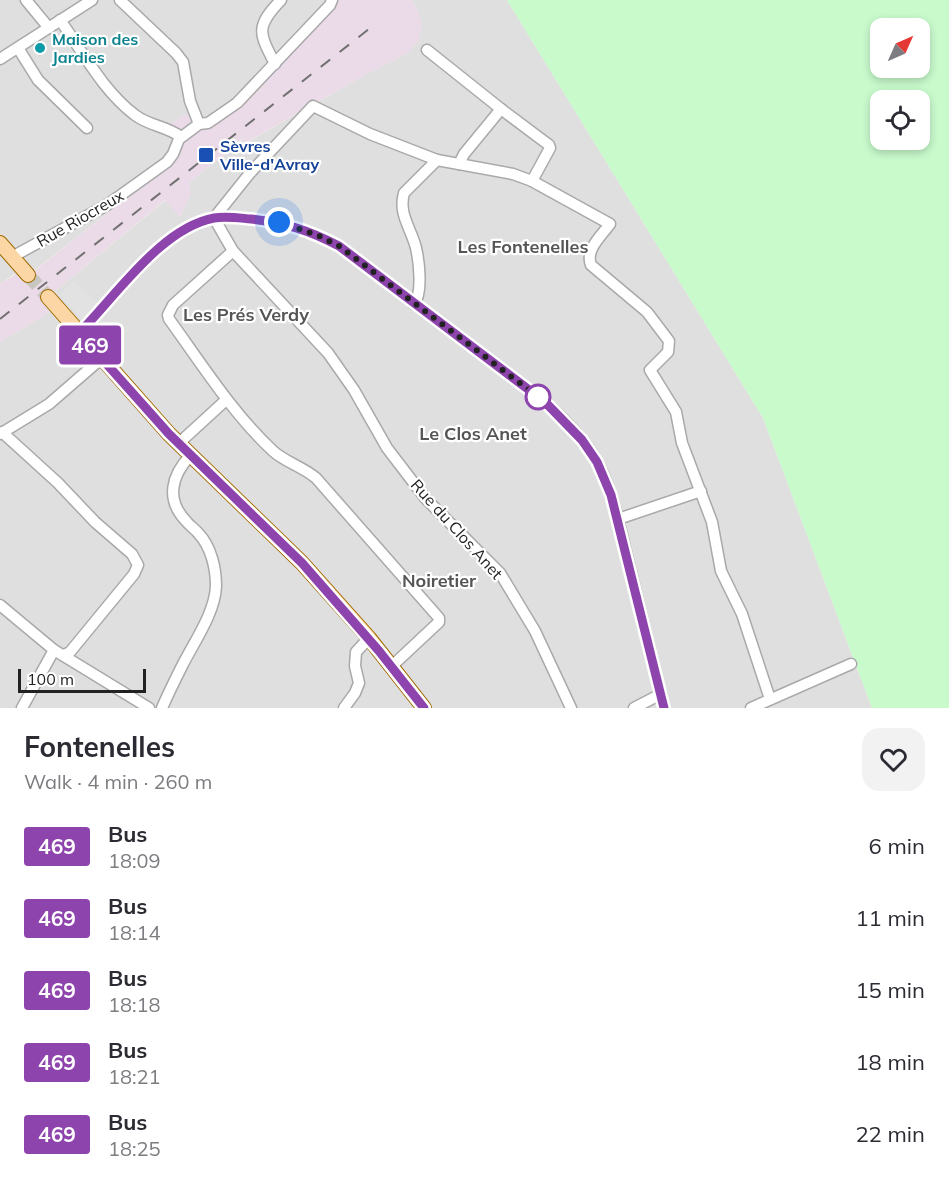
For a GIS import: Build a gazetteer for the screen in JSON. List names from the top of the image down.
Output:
{
  "streets": {
    "street": ["Rue Riocreux", "Rue du Clos Anet"]
  },
  "districts": [
    "Les Fontenelles",
    "Les Prés Verdy",
    "Le Clos Anet",
    "Noiretier"
  ],
  "places": {
    "other": ["Maison des Jardies"],
    "transit": ["Sèvres Ville-d'Avray"]
  },
  "lines": ["bus line 469"],
  "scale_bar": "100 m",
  "north": "top right",
  "page": {
    "on_map": "469",
    "scale": "100 m",
    "heading": ["Fontenelles", "Walk · 4 min · 260 m"],
    "list": [
      {
        "mark": "469",
        "name": "Bus",
        "note": "18:09",
        "value": "6 min"
      },
      {
        "mark": "469",
        "name": "Bus",
        "note": "18:14",
        "value": "11 min"
      },
      {
        "mark": "469",
        "name": "Bus",
        "note": "18:18",
        "value": "15 min"
      },
      {
        "mark": "469",
        "name": "Bus",
        "note": "18:21",
        "value": "18 min"
      },
      {
        "mark": "469",
        "name": "Bus",
        "note": "18:25",
        "value": "22 min"
      }
    ]
  }
}
